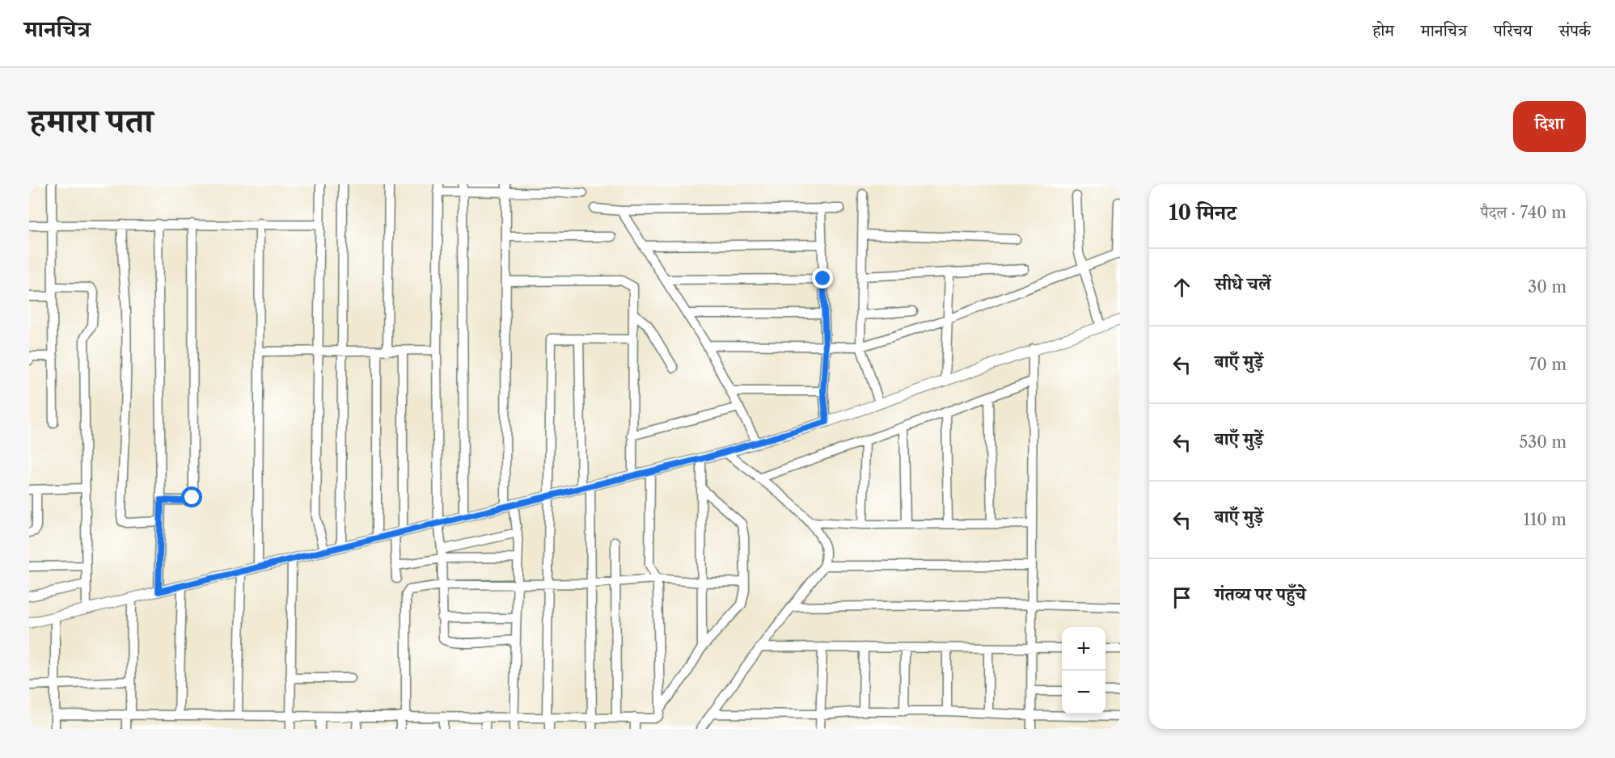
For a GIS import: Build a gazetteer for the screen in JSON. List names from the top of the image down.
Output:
{
  "page": {
    "header": "मानचित्र",
    "nav": [
      "होम",
      "मानचित्र",
      "परिचय",
      "संपर्क"
    ],
    "title": "हमारा पता",
    "buttons": "दिशा",
    "heading": ["10 मिनट", "पैदल · 740 m"],
    "list": [
      ["सीधे चलें", "30 m"],
      ["बाएँ मुड़ें", "70 m"],
      ["बाएँ मुड़ें", "530 m"],
      ["बाएँ मुड़ें", "110 m"],
      "गंतव्य पर पहुँचे"
    ],
    "map_buttons": ["+", "−"]
  }
}
